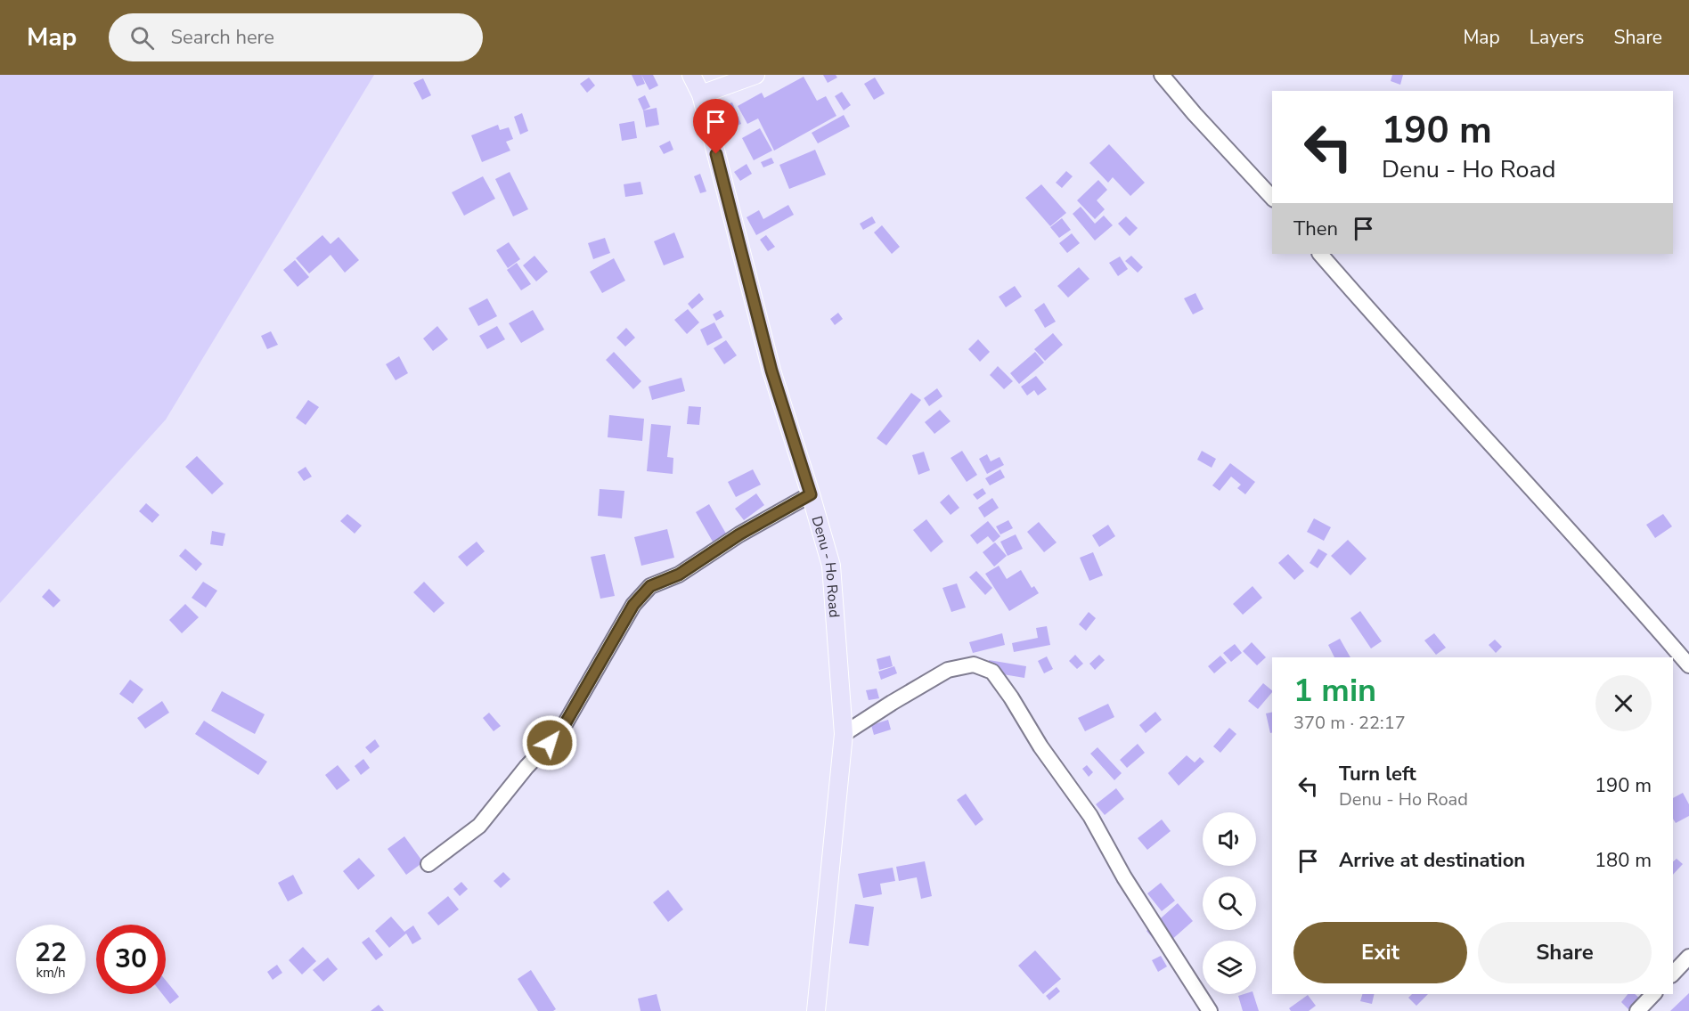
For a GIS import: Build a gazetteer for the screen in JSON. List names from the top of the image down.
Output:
{
  "streets": {
    "main road": ["Denu - Ho Road"]
  },
  "page": {
    "header": "Map",
    "search": "Search here",
    "nav": ["Map", "Layers", "Share"],
    "turn": ["190 m", "Denu - Ho Road"],
    "then": "Then",
    "heading": ["1 min", "370 m · 22:17"],
    "list": [
      {
        "name": "Turn left",
        "note": "Denu - Ho Road",
        "value": "190 m"
      },
      {
        "name": "Arrive at destination",
        "value": "180 m"
      }
    ],
    "buttons": ["Exit", "Share"],
    "speed": "22 km/h",
    "limit": "30"
  }
}
